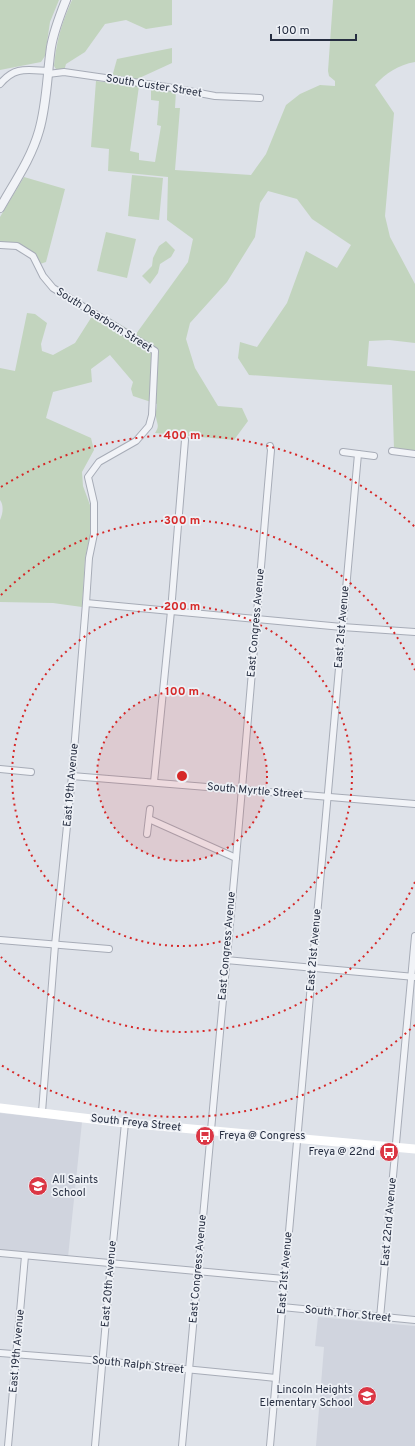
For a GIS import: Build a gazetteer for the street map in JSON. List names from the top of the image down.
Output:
{
  "streets": {
    "main road": ["South Freya Street"],
    "street": [
      "South Custer Street",
      "South Dearborn Street",
      "East Congress Avenue",
      "East 21st Avenue",
      "East 19th Avenue",
      "South Myrtle Street",
      "East 22nd Avenue",
      "East 20th Avenue",
      "South Thor Street",
      "South Ralph Street"
    ]
  },
  "crossings": [
    ["South Dearborn Street", "East 19th Avenue"],
    ["East Congress Avenue", "South Myrtle Street"],
    ["East Congress Avenue", "South Freya Street"],
    ["East Congress Avenue", "South Ralph Street"],
    ["East 21st Avenue", "South Myrtle Street"],
    ["East 21st Avenue", "South Freya Street"],
    ["East 21st Avenue", "South Thor Street"],
    ["East 21st Avenue", "South Ralph Street"],
    ["East 19th Avenue", "South Myrtle Street"],
    ["East 19th Avenue", "South Freya Street"],
    ["East 19th Avenue", "South Ralph Street"],
    ["South Freya Street", "East 22nd Avenue"],
    ["South Freya Street", "East 20th Avenue"],
    ["East 22nd Avenue", "South Thor Street"],
    ["East 20th Avenue", "South Ralph Street"]
  ],
  "places": {
    "bus stop": ["Freya @ Congress", "Freya @ 22nd"],
    "school or university": ["All Saints School", "Lincoln Heights Elementary School"]
  },
  "scale_bar": "100 m",
  "rings": [
    "400 m",
    "300 m",
    "200 m",
    "100 m"
  ]
}
